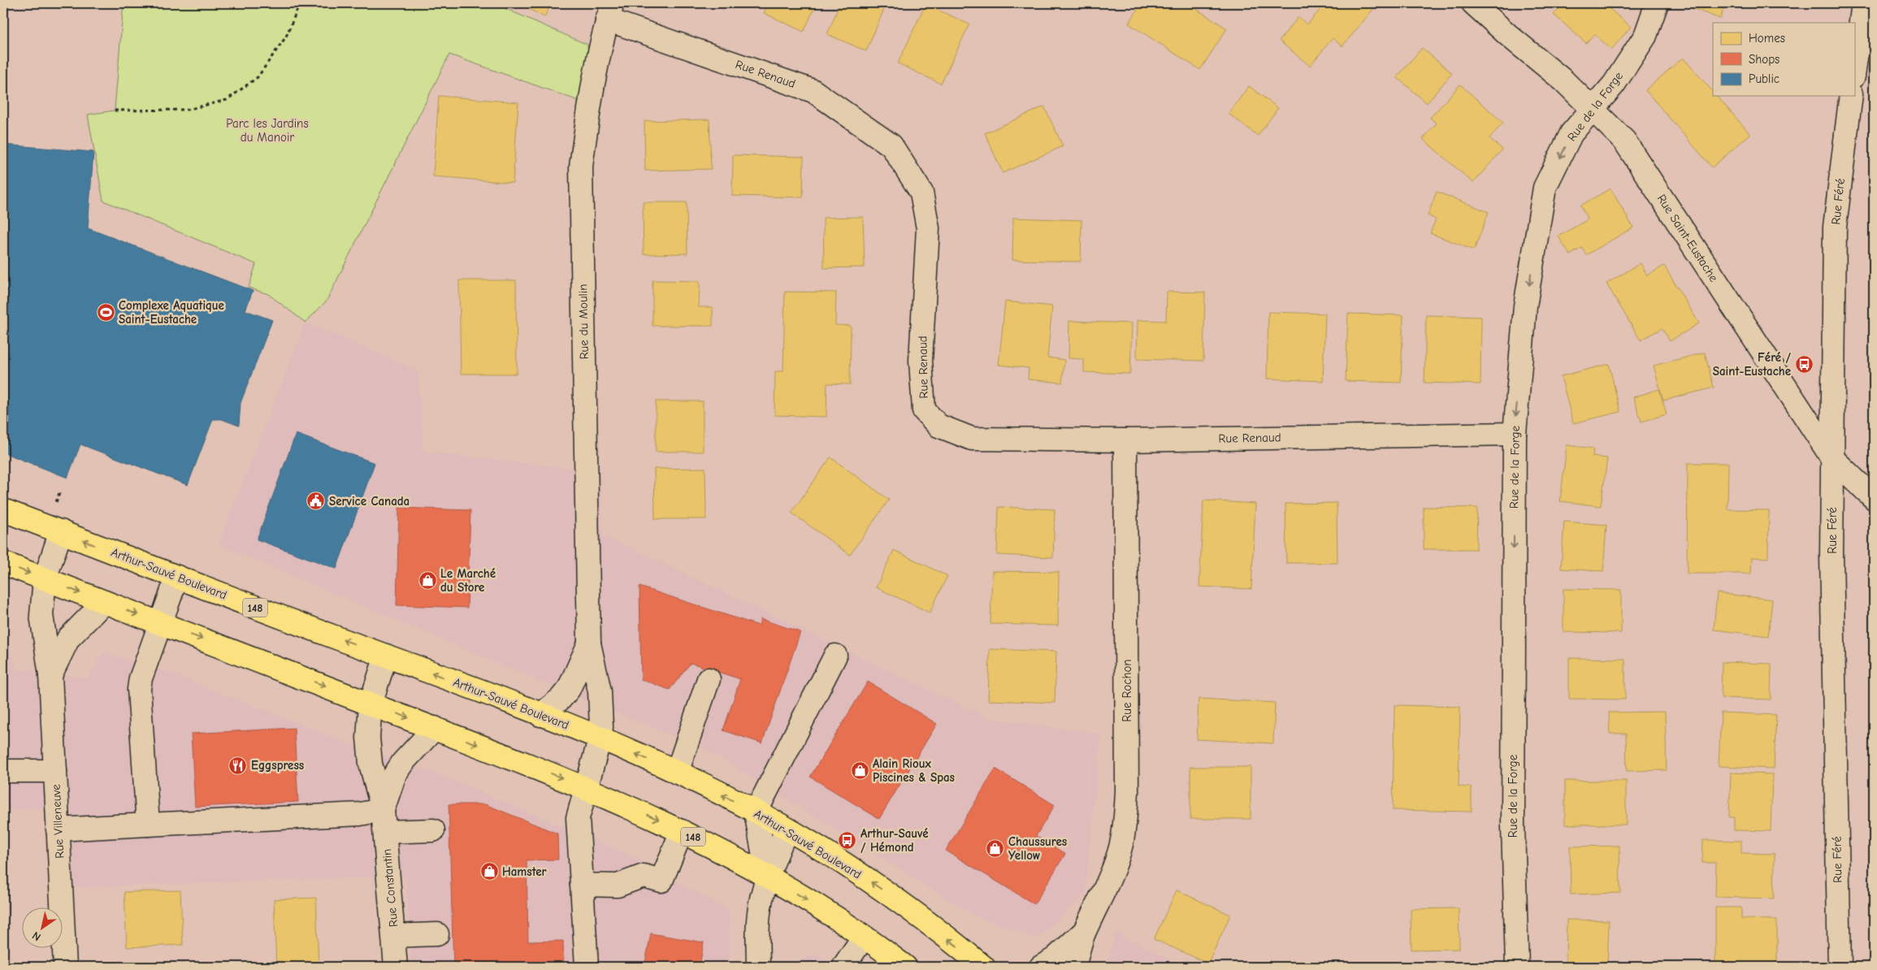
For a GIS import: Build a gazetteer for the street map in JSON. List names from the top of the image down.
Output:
{
  "streets": {
    "main road": ["Arthur-Sauvé Boulevard", "148"],
    "street": [
      "Rue Renaud",
      "Rue de la Forge",
      "Rue Féré",
      "Rue Saint-Eustache",
      "Rue du Moulin",
      "Rue Rochon",
      "Rue Villeneuve",
      "Rue Constantin"
    ]
  },
  "crossings": [
    ["Rue Renaud", "Rue de la Forge"],
    ["Rue Renaud", "Rue du Moulin"],
    ["Rue Renaud", "Rue Rochon"],
    ["Rue de la Forge", "Rue Saint-Eustache"],
    ["Rue Féré", "Rue Saint-Eustache"],
    ["Rue du Moulin", "Arthur-Sauvé Boulevard"],
    ["Rue du Moulin", "148"],
    ["Arthur-Sauvé Boulevard", "Rue Villeneuve"],
    ["Arthur-Sauvé Boulevard", "Rue Constantin"],
    ["148", "Rue Villeneuve"],
    ["148", "Rue Constantin"]
  ],
  "one_way": ["Rue de la Forge"],
  "parks": ["Parc les Jardins du Manoir"],
  "places": {
    "sports": ["Complexe Aquatique Saint-Eustache"],
    "bus stop": ["Féré / Saint-Eustache", "Arthur-Sauvé / Hémond"],
    "public building": ["Service Canada"],
    "shop": [
      "Le Marché du Store",
      "Alain Rioux Piscines & Spas",
      "Chaussures Yellow",
      "Hamster"
    ],
    "restaurant": ["Eggspress"]
  },
  "legend": ["Homes", "Shops", "Public"],
  "north": "bottom left"
}
